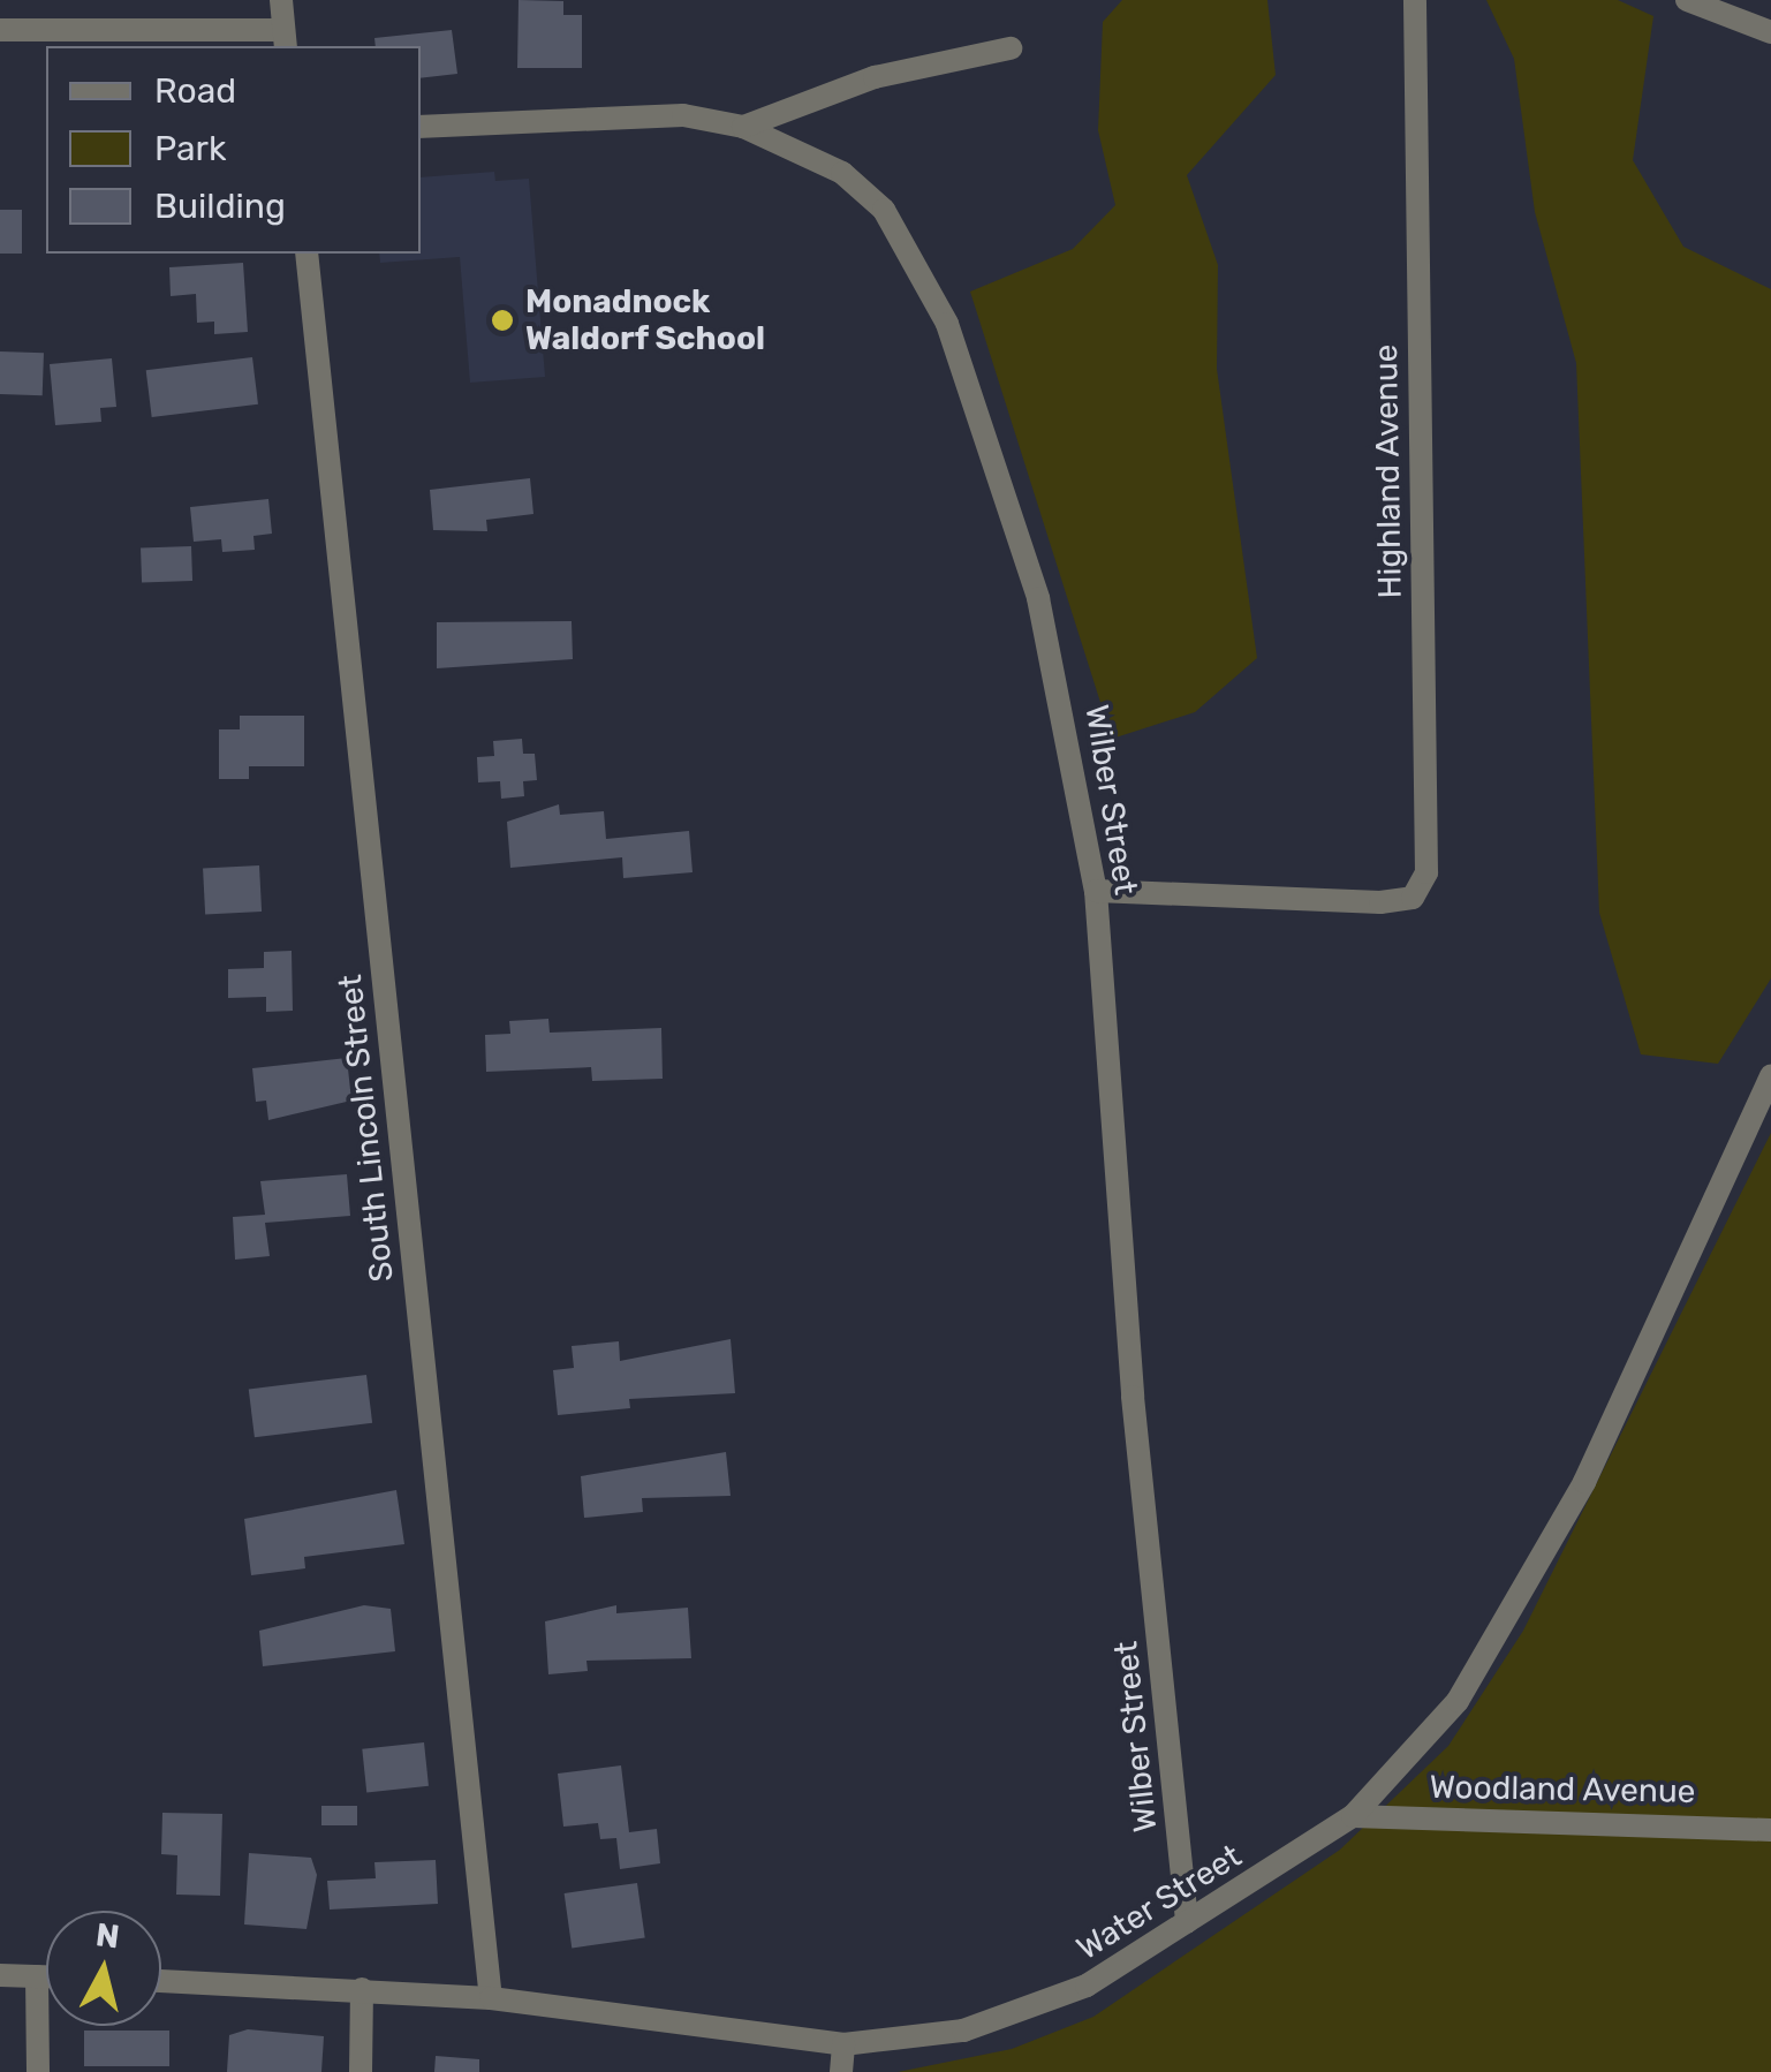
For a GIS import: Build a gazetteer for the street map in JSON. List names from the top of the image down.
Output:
{
  "streets": {
    "street": [
      "Highland Avenue",
      "Wilber Street",
      "South Lincoln Street",
      "Woodland Avenue",
      "Water Street"
    ]
  },
  "crossings": [
    ["Highland Avenue", "Wilber Street"],
    ["Wilber Street", "Water Street"],
    ["South Lincoln Street", "Water Street"],
    ["Woodland Avenue", "Water Street"]
  ],
  "places": ["Monadnock Waldorf School"],
  "legend": ["Road", "Park", "Building"],
  "north": "top"
}
